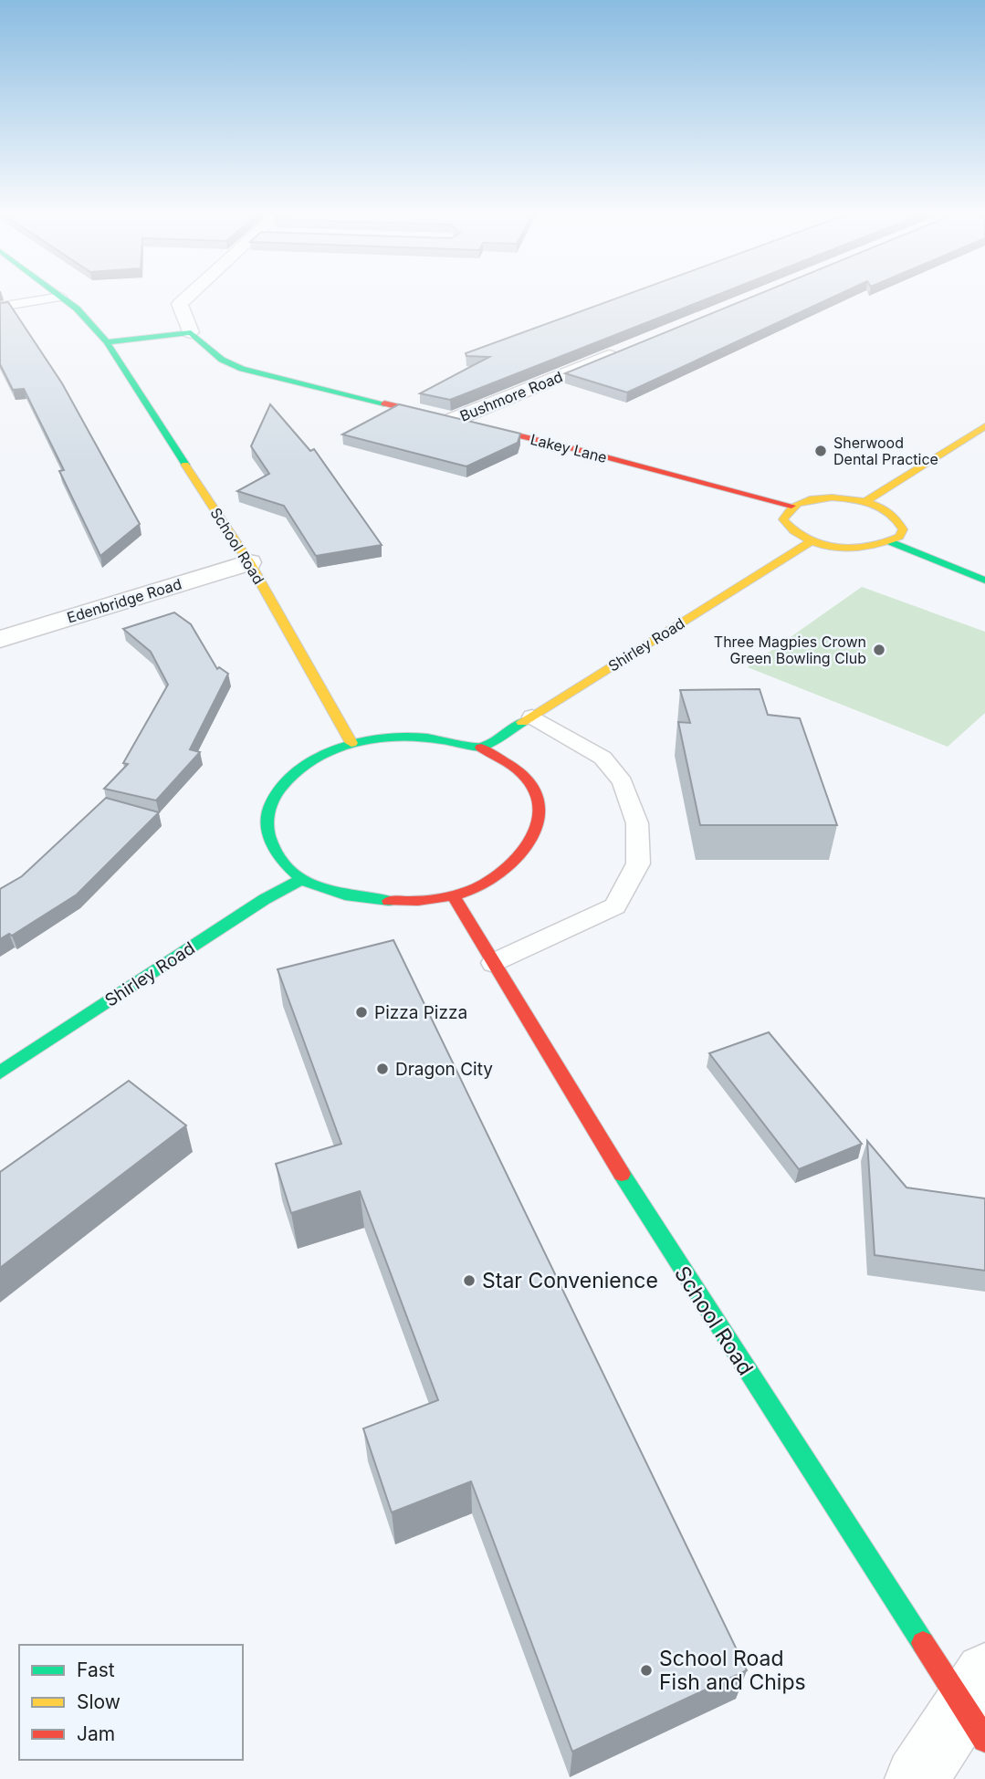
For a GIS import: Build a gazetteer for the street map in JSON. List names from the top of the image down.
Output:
{
  "streets": {
    "street": [
      "Bushmore Road",
      "Lakey Lane",
      "School Road",
      "Edenbridge Road",
      "Shirley Road"
    ]
  },
  "crossings": [
    ["Bushmore Road", "Lakey Lane"],
    ["School Road", "Edenbridge Road"],
    ["School Road", "Shirley Road"]
  ],
  "places": [
    "Sherwood Dental Practice",
    "Three Magpies Crown Green Bowling Club",
    "Pizza Pizza",
    "Dragon City",
    "Star Convenience",
    "School Road Fish and Chips"
  ],
  "legend": ["Fast", "Slow", "Jam"]
}
